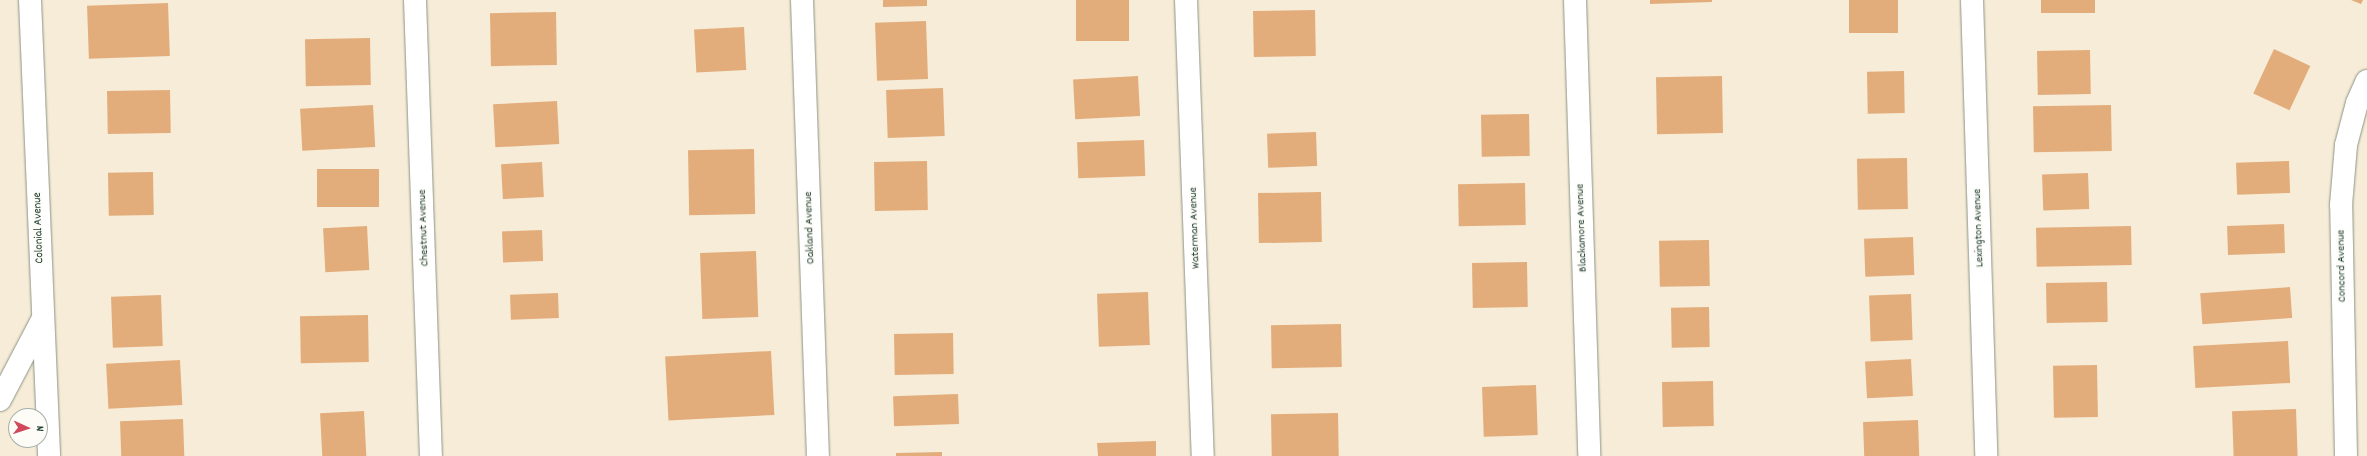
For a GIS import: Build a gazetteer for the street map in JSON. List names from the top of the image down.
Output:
{
  "streets": {
    "street": [
      "Colonial Avenue",
      "Chestnut Avenue",
      "Oakland Avenue",
      "Waterman Avenue",
      "Blackamore Avenue",
      "Lexington Avenue",
      "Concord Avenue"
    ]
  },
  "north": "right"
}
